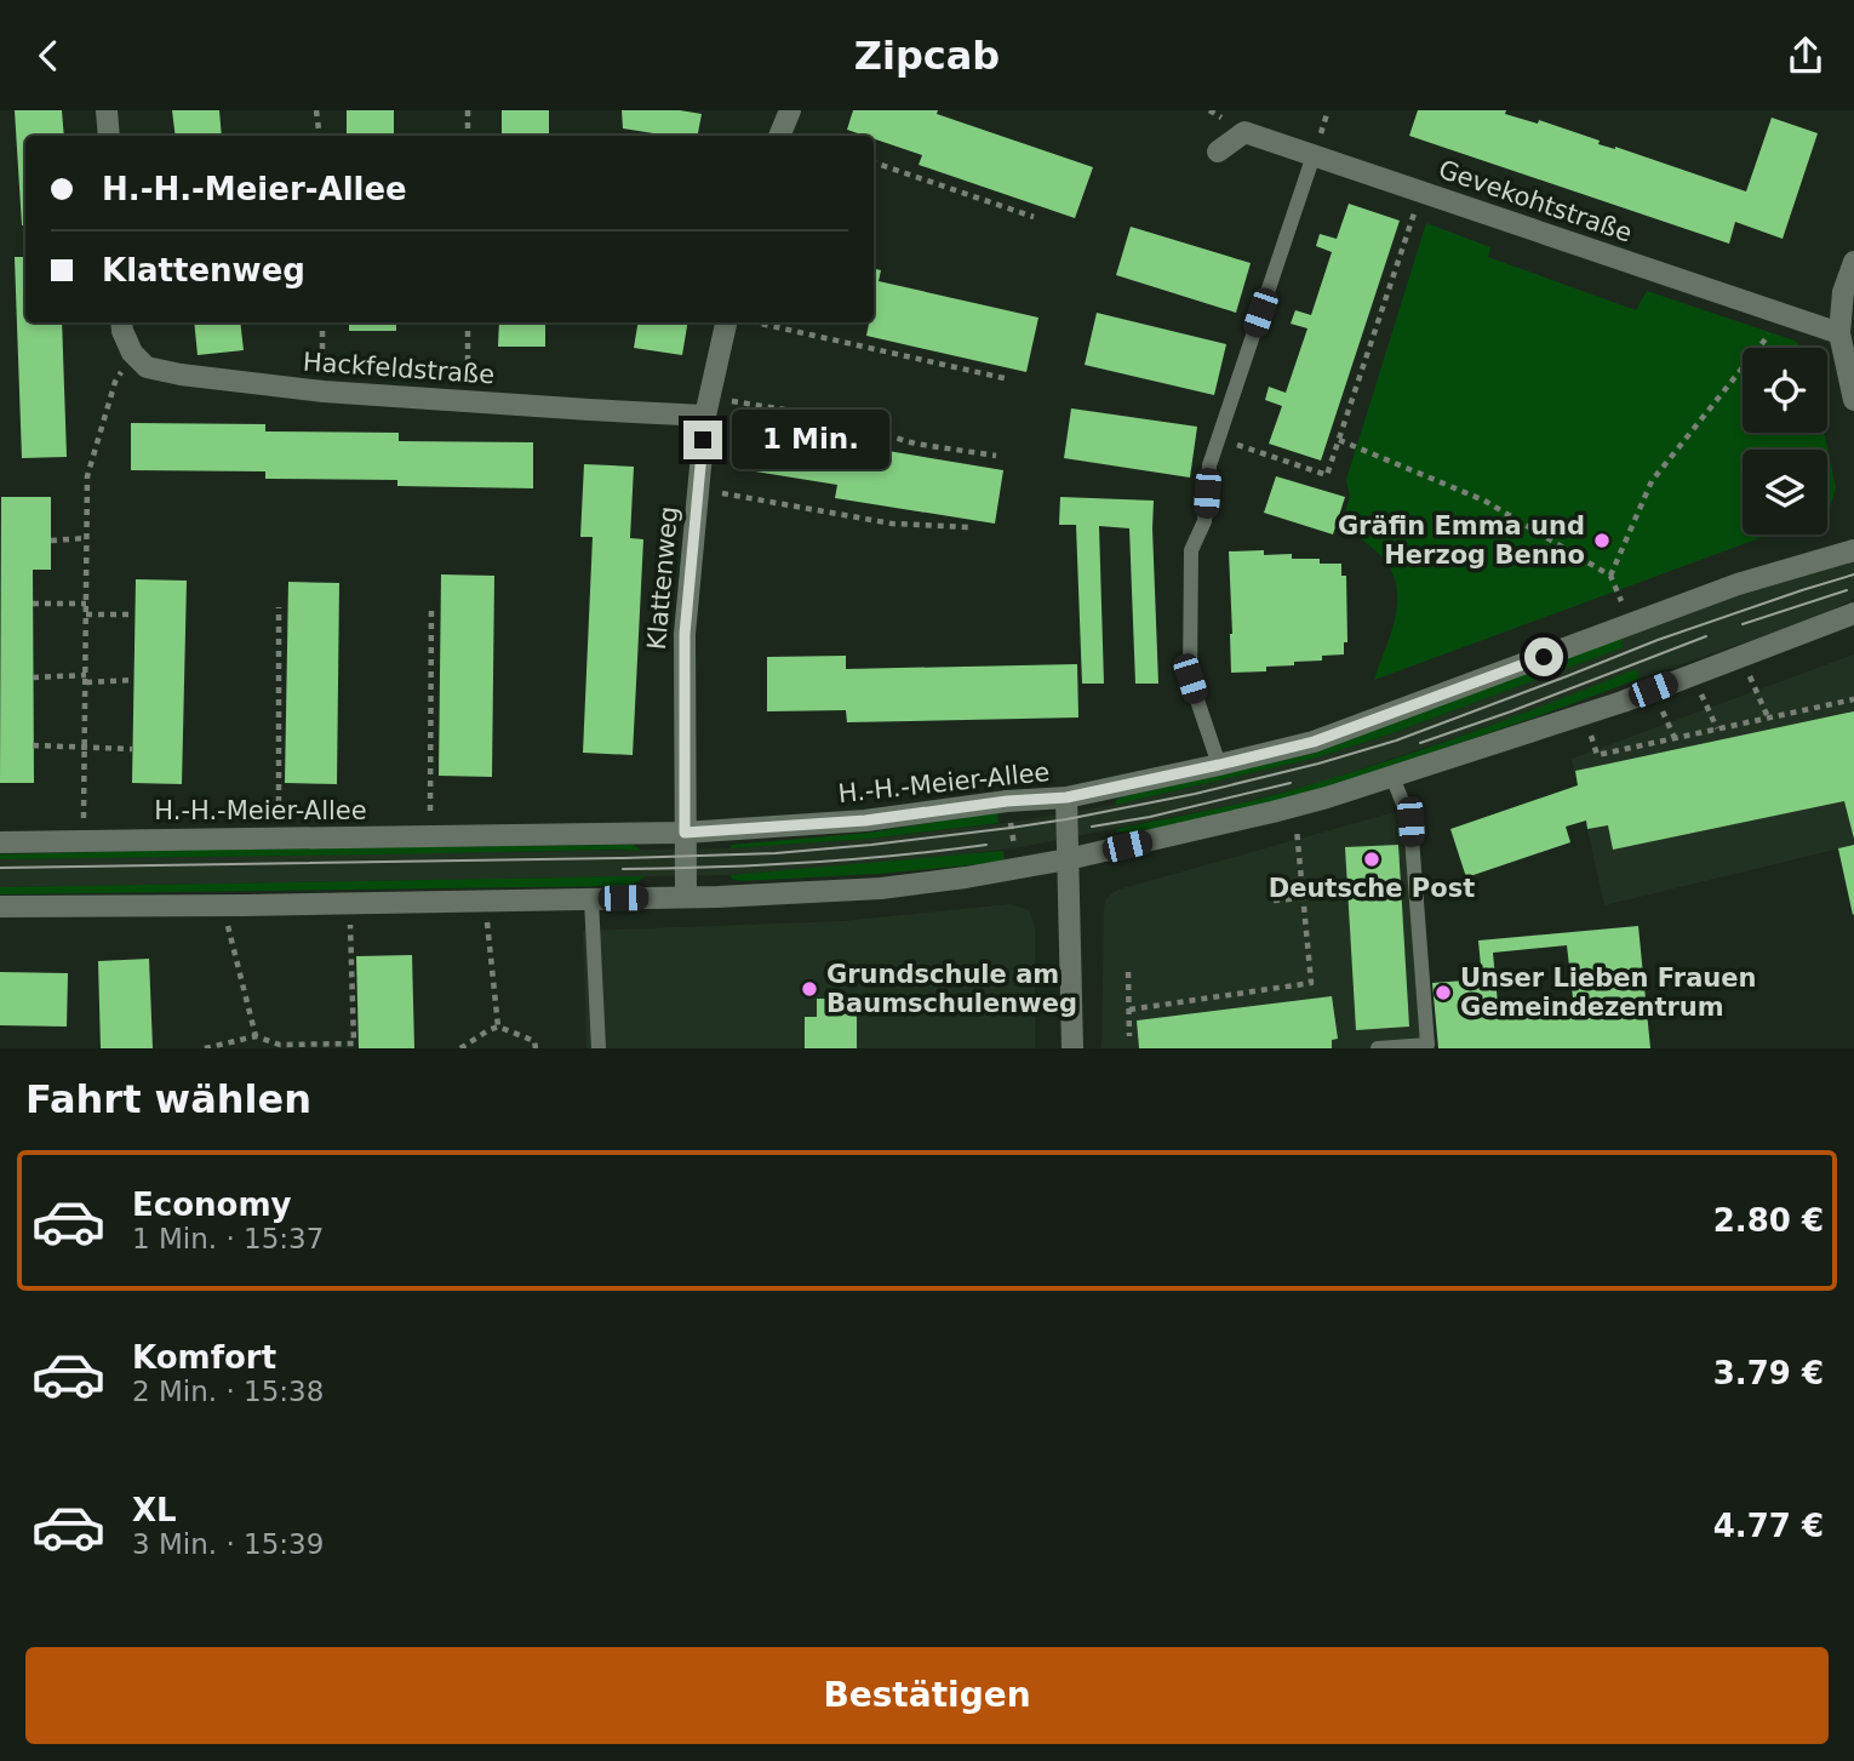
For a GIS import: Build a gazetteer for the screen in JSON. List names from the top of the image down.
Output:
{
  "streets": {
    "street": [
      "Gevekohtstraße",
      "Hackfeldstraße",
      "Klattenweg",
      "H.-H.-Meier-Allee"
    ]
  },
  "crossings": [
    ["Hackfeldstraße", "Klattenweg"],
    ["Klattenweg", "H.-H.-Meier-Allee"]
  ],
  "places": [
    "Gräfin Emma und Herzog Benno",
    "Deutsche Post",
    "Grundschule am Baumschulenweg",
    "Unser Lieben Frauen Gemeindezentrum"
  ],
  "page": {
    "header": "Zipcab",
    "banner": ["H.-H.-Meier-Allee", "Klattenweg"],
    "bubble": "1 Min.",
    "heading": "Fahrt wählen",
    "list": [
      {
        "name": "Economy",
        "note": "1 Min. · 15:37",
        "value": "2.80 €"
      },
      {
        "name": "Komfort",
        "note": "2 Min. · 15:38",
        "value": "3.79 €"
      },
      {
        "name": "XL",
        "note": "3 Min. · 15:39",
        "value": "4.77 €"
      }
    ],
    "buttons": "Bestätigen"
  }
}
